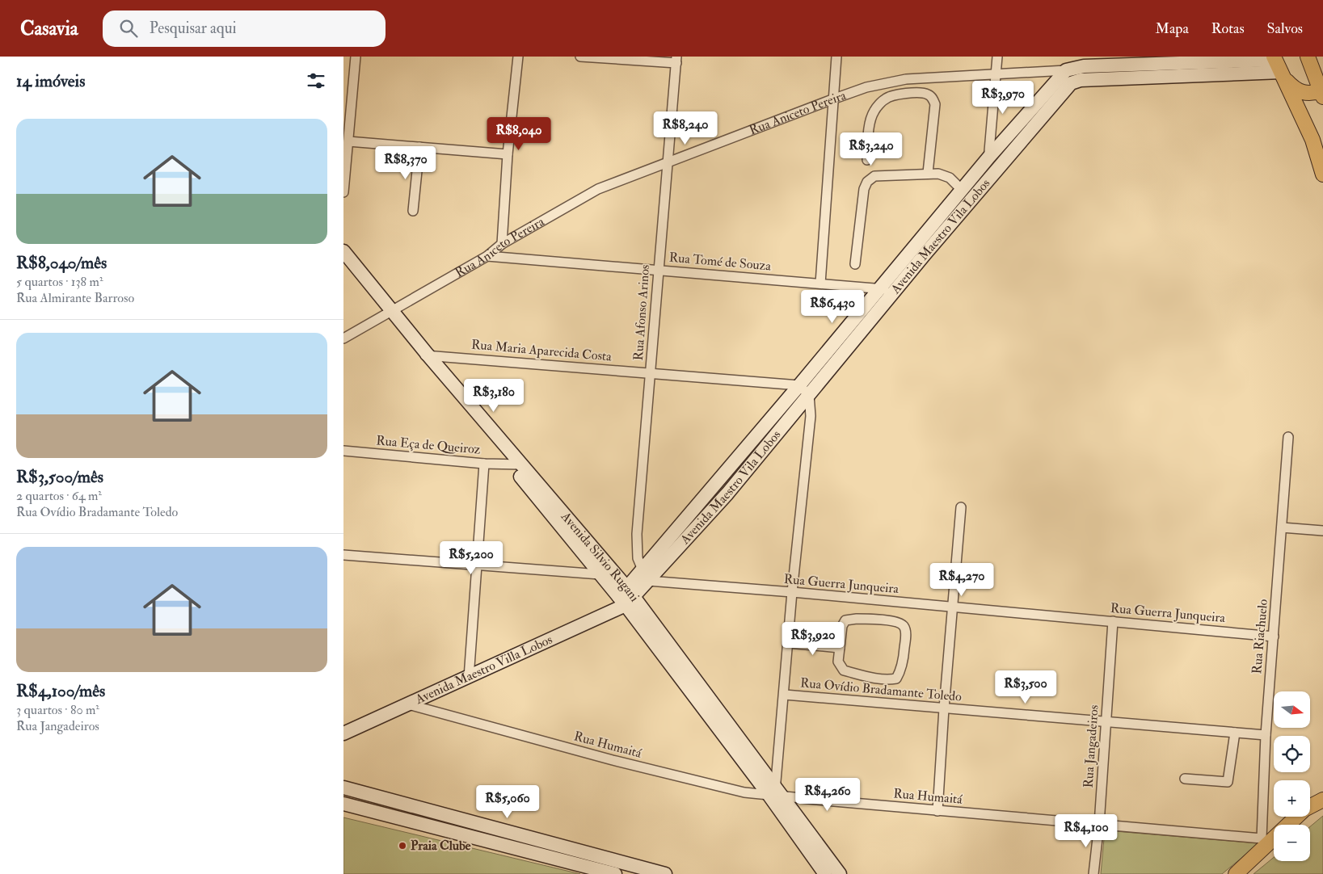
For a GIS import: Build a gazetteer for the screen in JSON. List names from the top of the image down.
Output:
{
  "streets": {
    "street": [
      "Rua Aniceto Pereira",
      "Avenida Maestro Vila Lobos",
      "Rua Tomé de Souza",
      "Rua Afonso Arinos",
      "Rua Maria Aparecida Costa",
      "Rua Eça de Queiroz",
      "Avenida Silvio Rugani",
      "Rua Guerra Junqueira",
      "Rua Riachuelo",
      "Avenida Maestro Villa Lobos",
      "Rua Ovídio Bradamante Toledo",
      "Rua Humaitá",
      "Rua Jangadeiros"
    ]
  },
  "crossings": [
    ["Rua Aniceto Pereira", "Avenida Maestro Vila Lobos"],
    ["Rua Aniceto Pereira", "Rua Tomé de Souza"],
    ["Rua Aniceto Pereira", "Rua Afonso Arinos"],
    ["Rua Aniceto Pereira", "Avenida Silvio Rugani"],
    ["Avenida Maestro Vila Lobos", "Rua Tomé de Souza"],
    ["Avenida Maestro Vila Lobos", "Rua Afonso Arinos"],
    ["Avenida Maestro Vila Lobos", "Avenida Silvio Rugani"],
    ["Avenida Maestro Vila Lobos", "Rua Guerra Junqueira"],
    ["Avenida Maestro Vila Lobos", "Avenida Maestro Villa Lobos"],
    ["Rua Tomé de Souza", "Rua Afonso Arinos"],
    ["Rua Afonso Arinos", "Rua Maria Aparecida Costa"],
    ["Rua Afonso Arinos", "Rua Guerra Junqueira"],
    ["Rua Maria Aparecida Costa", "Avenida Silvio Rugani"],
    ["Rua Eça de Queiroz", "Avenida Silvio Rugani"],
    ["Avenida Silvio Rugani", "Avenida Maestro Villa Lobos"],
    ["Avenida Silvio Rugani", "Rua Humaitá"],
    ["Rua Guerra Junqueira", "Rua Riachuelo"],
    ["Rua Guerra Junqueira", "Rua Jangadeiros"],
    ["Rua Riachuelo", "Rua Ovídio Bradamante Toledo"],
    ["Rua Riachuelo", "Rua Humaitá"],
    ["Avenida Maestro Villa Lobos", "Rua Humaitá"],
    ["Rua Ovídio Bradamante Toledo", "Rua Jangadeiros"],
    ["Rua Humaitá", "Rua Jangadeiros"]
  ],
  "places": ["Praia Clube"],
  "north": "right",
  "page": {
    "header": "Casavia",
    "search": "Pesquisar aqui",
    "nav": ["Mapa", "Rotas", "Salvos"],
    "heading": "14 imóveis",
    "price": [
      "R$3,970",
      "R$8,240",
      "R$8,040",
      "R$3,240",
      "R$8,370",
      "R$6,430",
      "R$3,180",
      "R$5,200",
      "R$4,270",
      "R$3,920",
      "R$3,500",
      "R$4,260",
      "R$5,060",
      "R$4,100"
    ],
    "list": [
      {
        "name": "R$8,040/mês",
        "note": "5 quartos · 138 m² · Rua Almirante Barroso"
      },
      {
        "name": "R$3,500/mês",
        "note": "2 quartos · 64 m² · Rua Ovídio Bradamante Toledo"
      },
      {
        "name": "R$4,100/mês",
        "note": "3 quartos · 80 m² · Rua Jangadeiros"
      }
    ],
    "map_buttons": ["+", "−"]
  }
}
